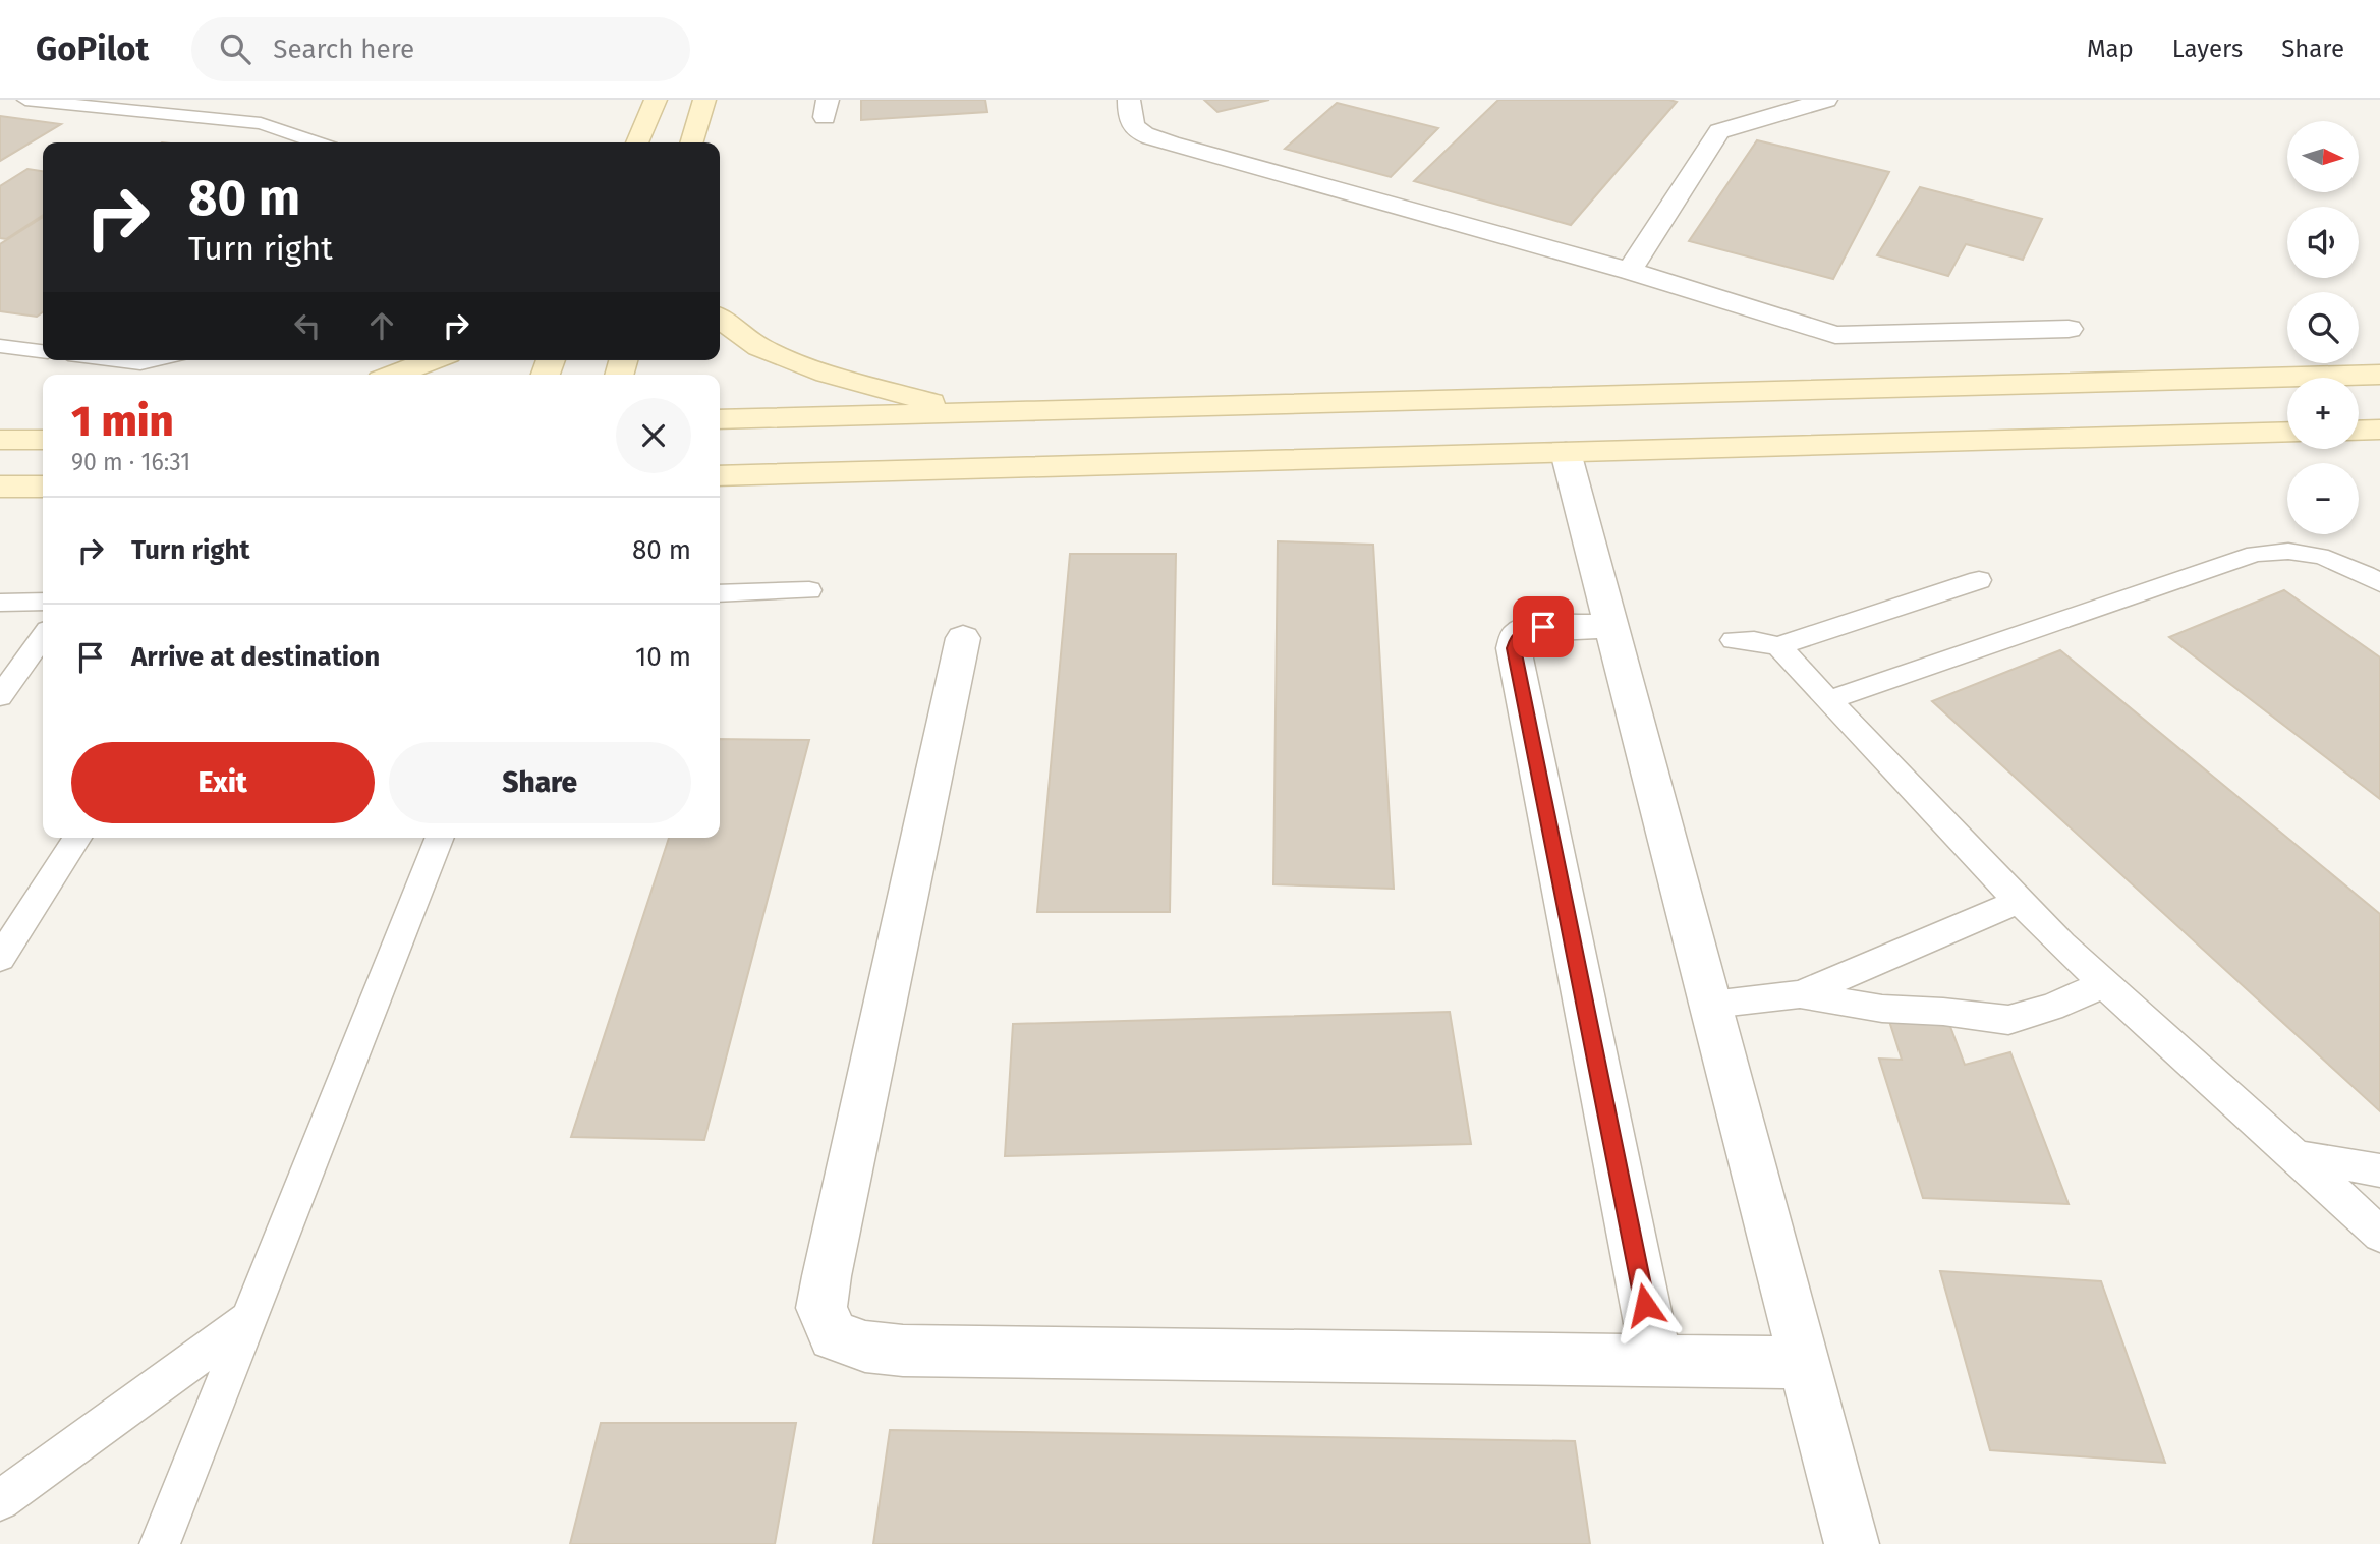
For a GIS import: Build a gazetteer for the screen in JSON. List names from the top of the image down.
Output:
{
  "north": "right",
  "page": {
    "header": "GoPilot",
    "search": "Search here",
    "nav": ["Map", "Layers", "Share"],
    "map_buttons": ["+", "−"],
    "turn": ["80 m", "Turn right"],
    "heading": ["1 min", "90 m · 16:31"],
    "list": [
      {
        "name": "Turn right",
        "value": "80 m"
      },
      {
        "name": "Arrive at destination",
        "value": "10 m"
      }
    ],
    "buttons": ["Exit", "Share"]
  }
}
